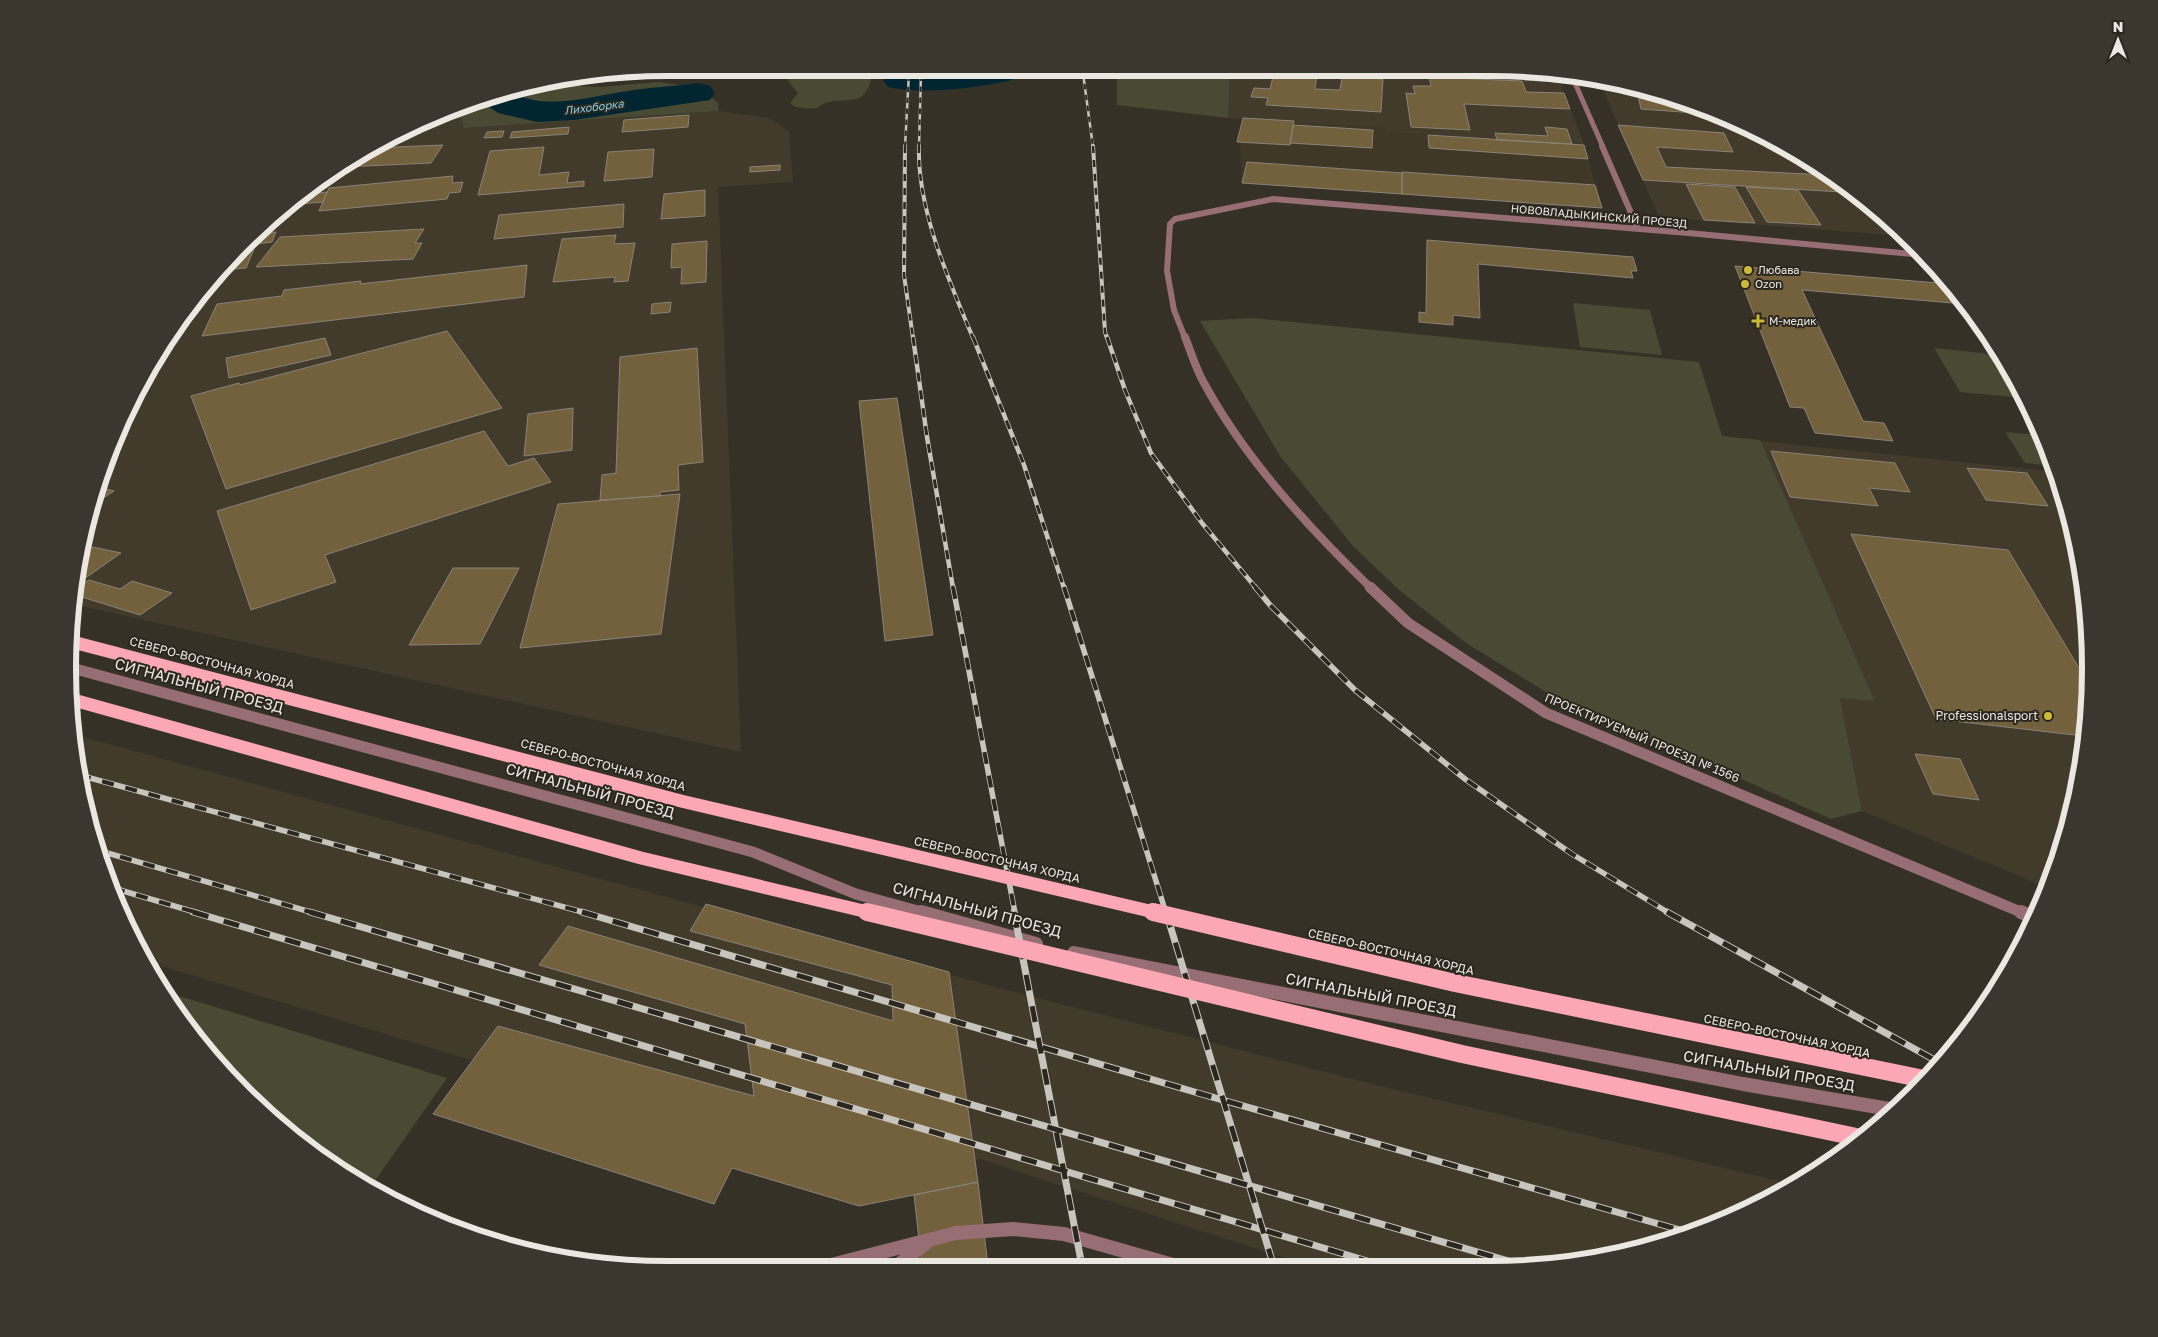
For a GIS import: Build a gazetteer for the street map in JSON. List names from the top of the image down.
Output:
{
  "streets": {
    "main road": ["СЕВЕРО-ВОСТОЧНАЯ ХОРДА"],
    "street": ["НОВОВЛАДЫКИНСКИЙ ПРОЕЗД", "СИГНАЛЬНЫЙ ПРОЕЗД", "ПРОЕКТИРУЕМЫЙ ПРОЕЗД № 1566"]
  },
  "crossings": [
    ["НОВОВЛАДЫКИНСКИЙ ПРОЕЗД", "ПРОЕКТИРУЕМЫЙ ПРОЕЗД № 1566"]
  ],
  "water": ["Лихоборка"],
  "places": {
    "other": ["Любава", "Ozon", "Professionalsport"],
    "health": ["М-медик"]
  },
  "north": "top"
}
